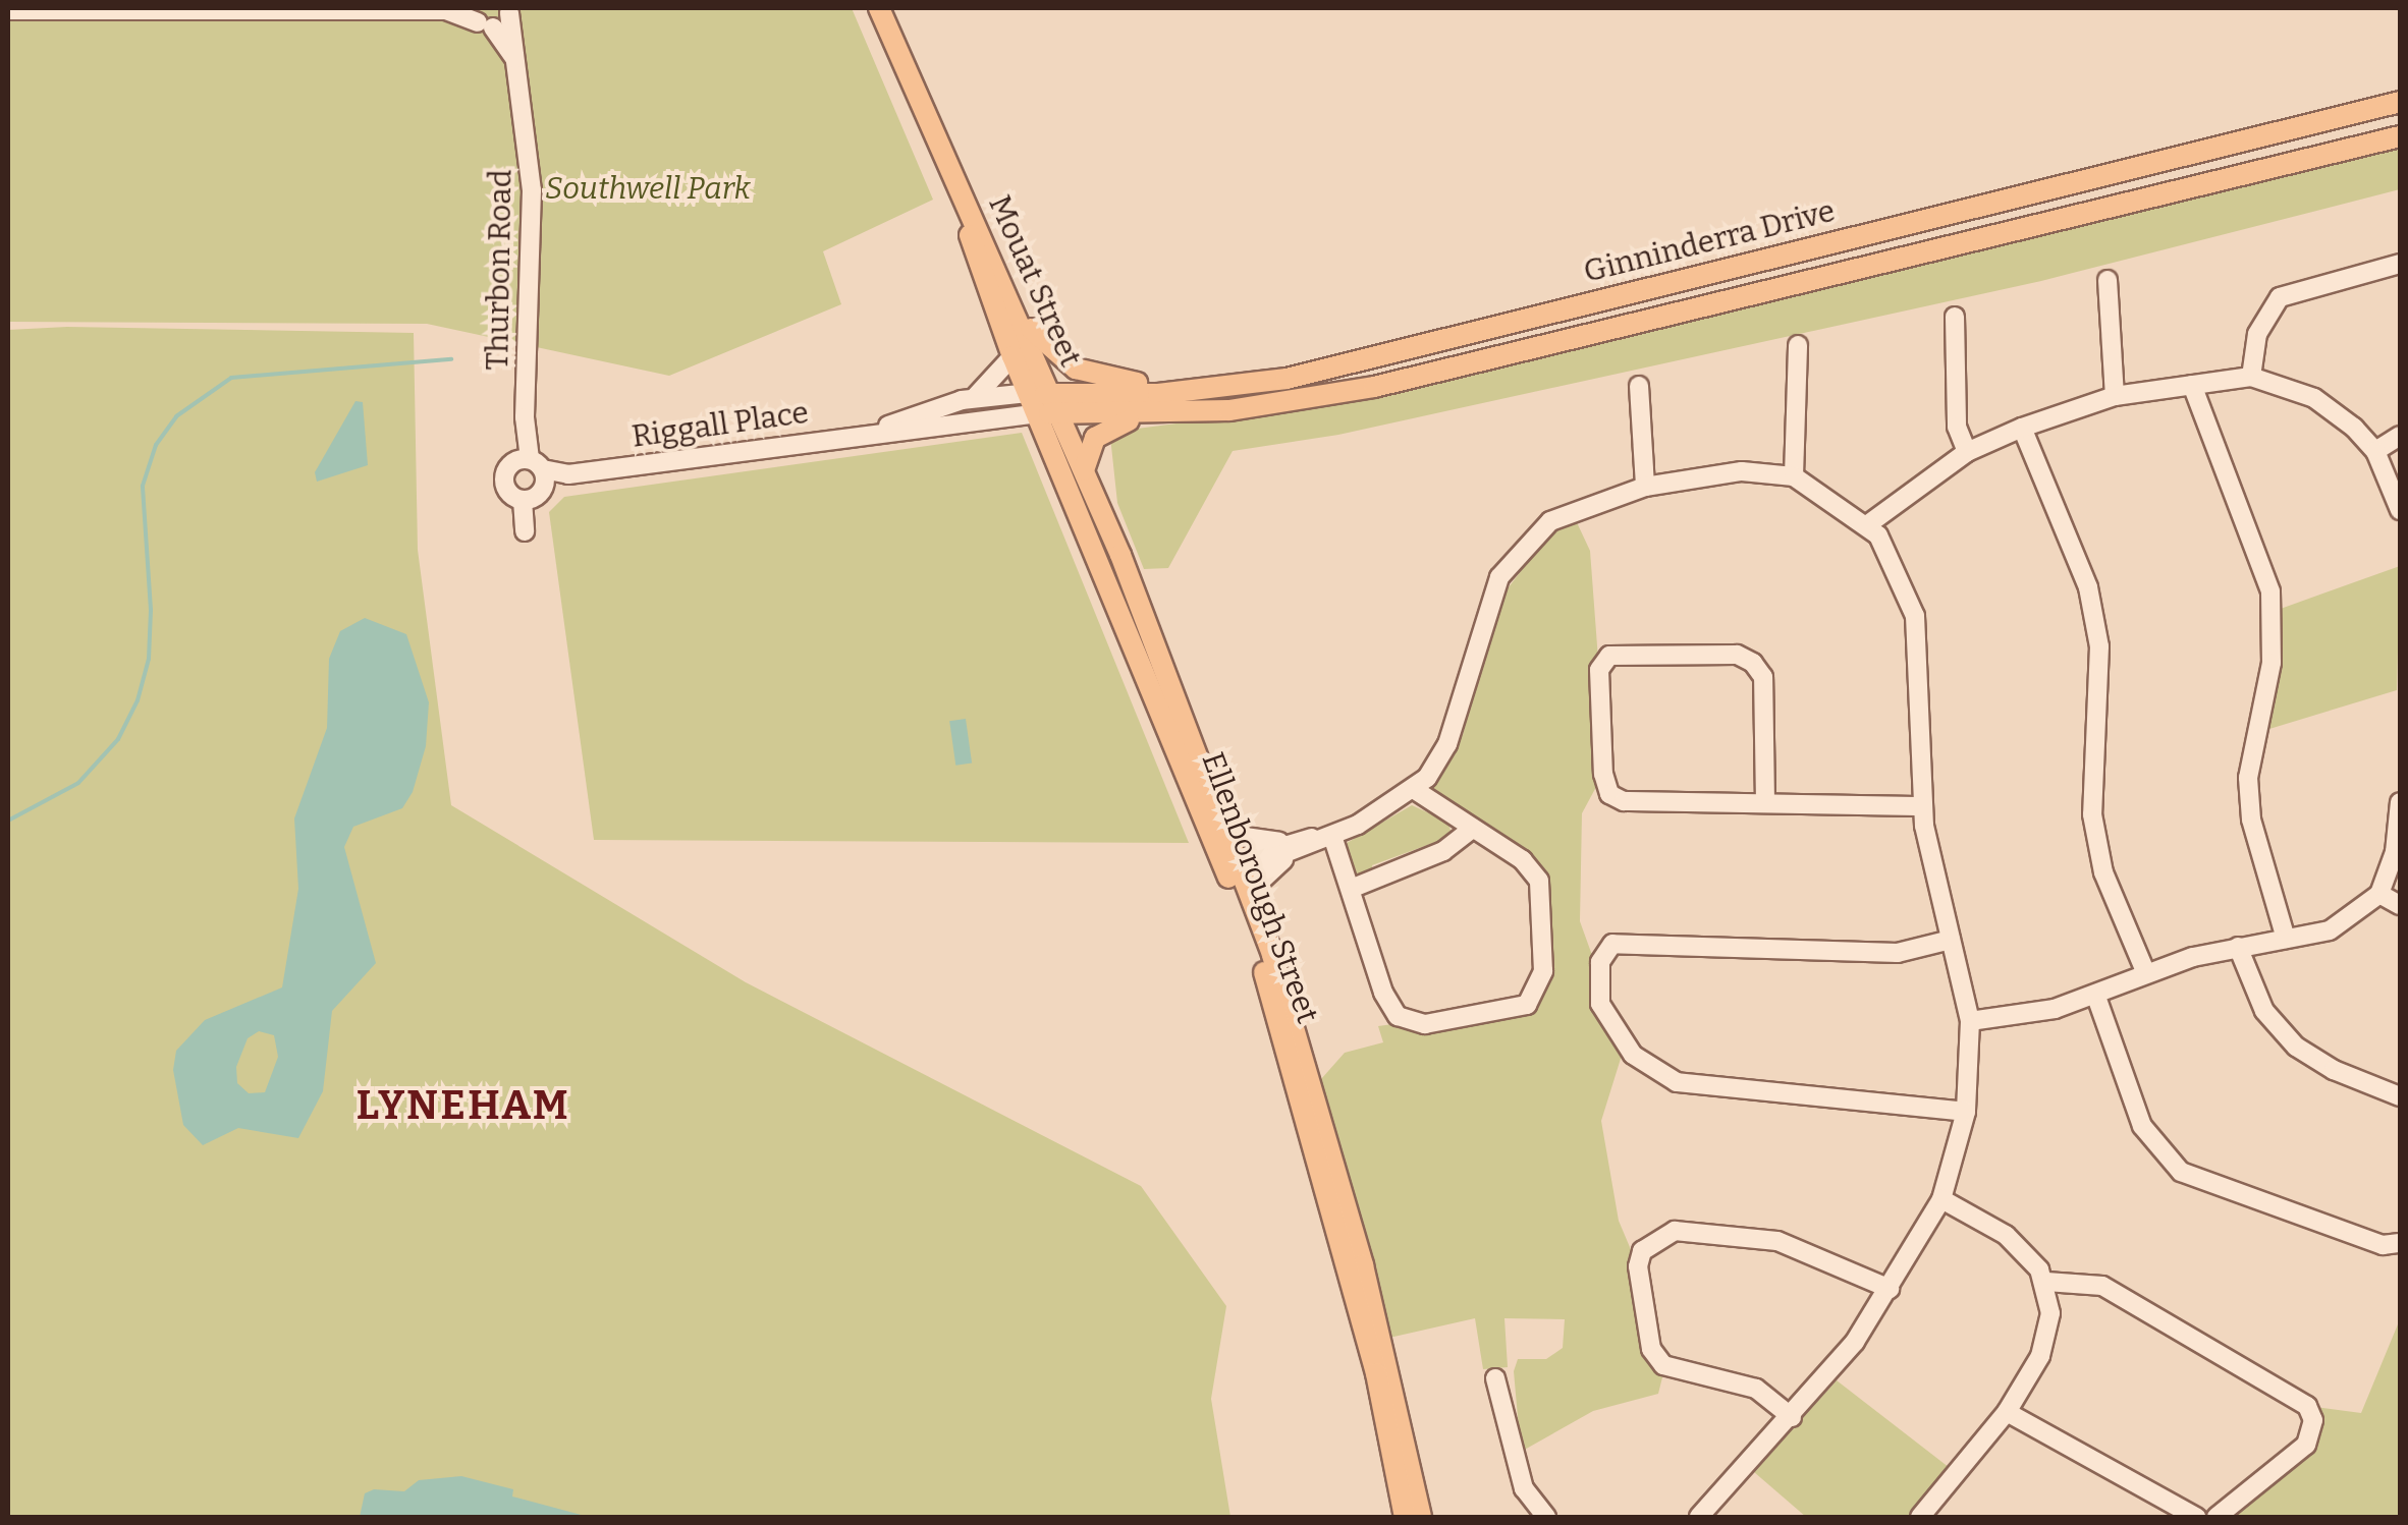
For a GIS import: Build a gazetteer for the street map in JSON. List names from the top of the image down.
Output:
{
  "streets": {
    "main road": ["Ginninderra Drive", "Mouat Street", "Ellenborough Street"],
    "street": ["Thurbon Road", "Riggall Place"]
  },
  "crossings": [
    ["Ginninderra Drive", "Mouat Street"],
    ["Ginninderra Drive", "Riggall Place"],
    ["Ginninderra Drive", "Ellenborough Street"],
    ["Thurbon Road", "Riggall Place"],
    ["Mouat Street", "Riggall Place"],
    ["Mouat Street", "Ellenborough Street"],
    ["Riggall Place", "Ellenborough Street"]
  ],
  "districts": ["LYNEHAM"],
  "parks": ["Southwell Park"]
}
